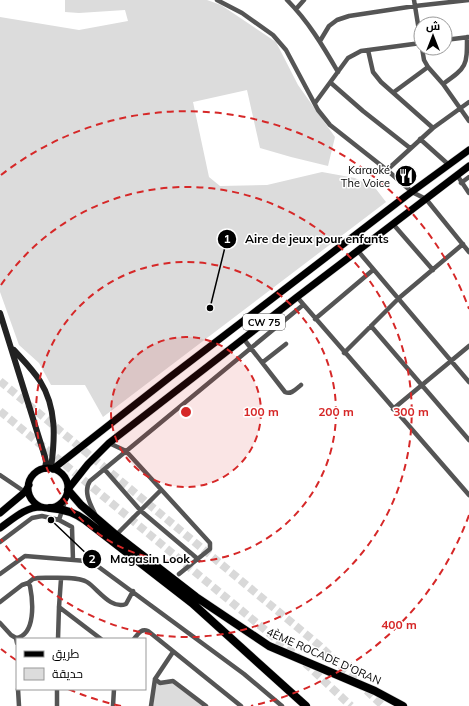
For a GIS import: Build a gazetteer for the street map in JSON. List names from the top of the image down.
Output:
{
  "streets": {
    "highway": ["4ÈME ROCADE D'ORAN"],
    "main road": ["CW 75"]
  },
  "crossings": [
    ["CW 75", "4ÈME ROCADE D'ORAN"]
  ],
  "places": {
    "restaurant": ["Karaoké The Voice"],
    "other": ["Aire de jeux pour enfants", "Magasin Look"]
  },
  "legend": ["طريق", "حديقة"],
  "north": "top",
  "rings": [
    "100 m",
    "200 m",
    "300 m",
    "400 m"
  ]
}
